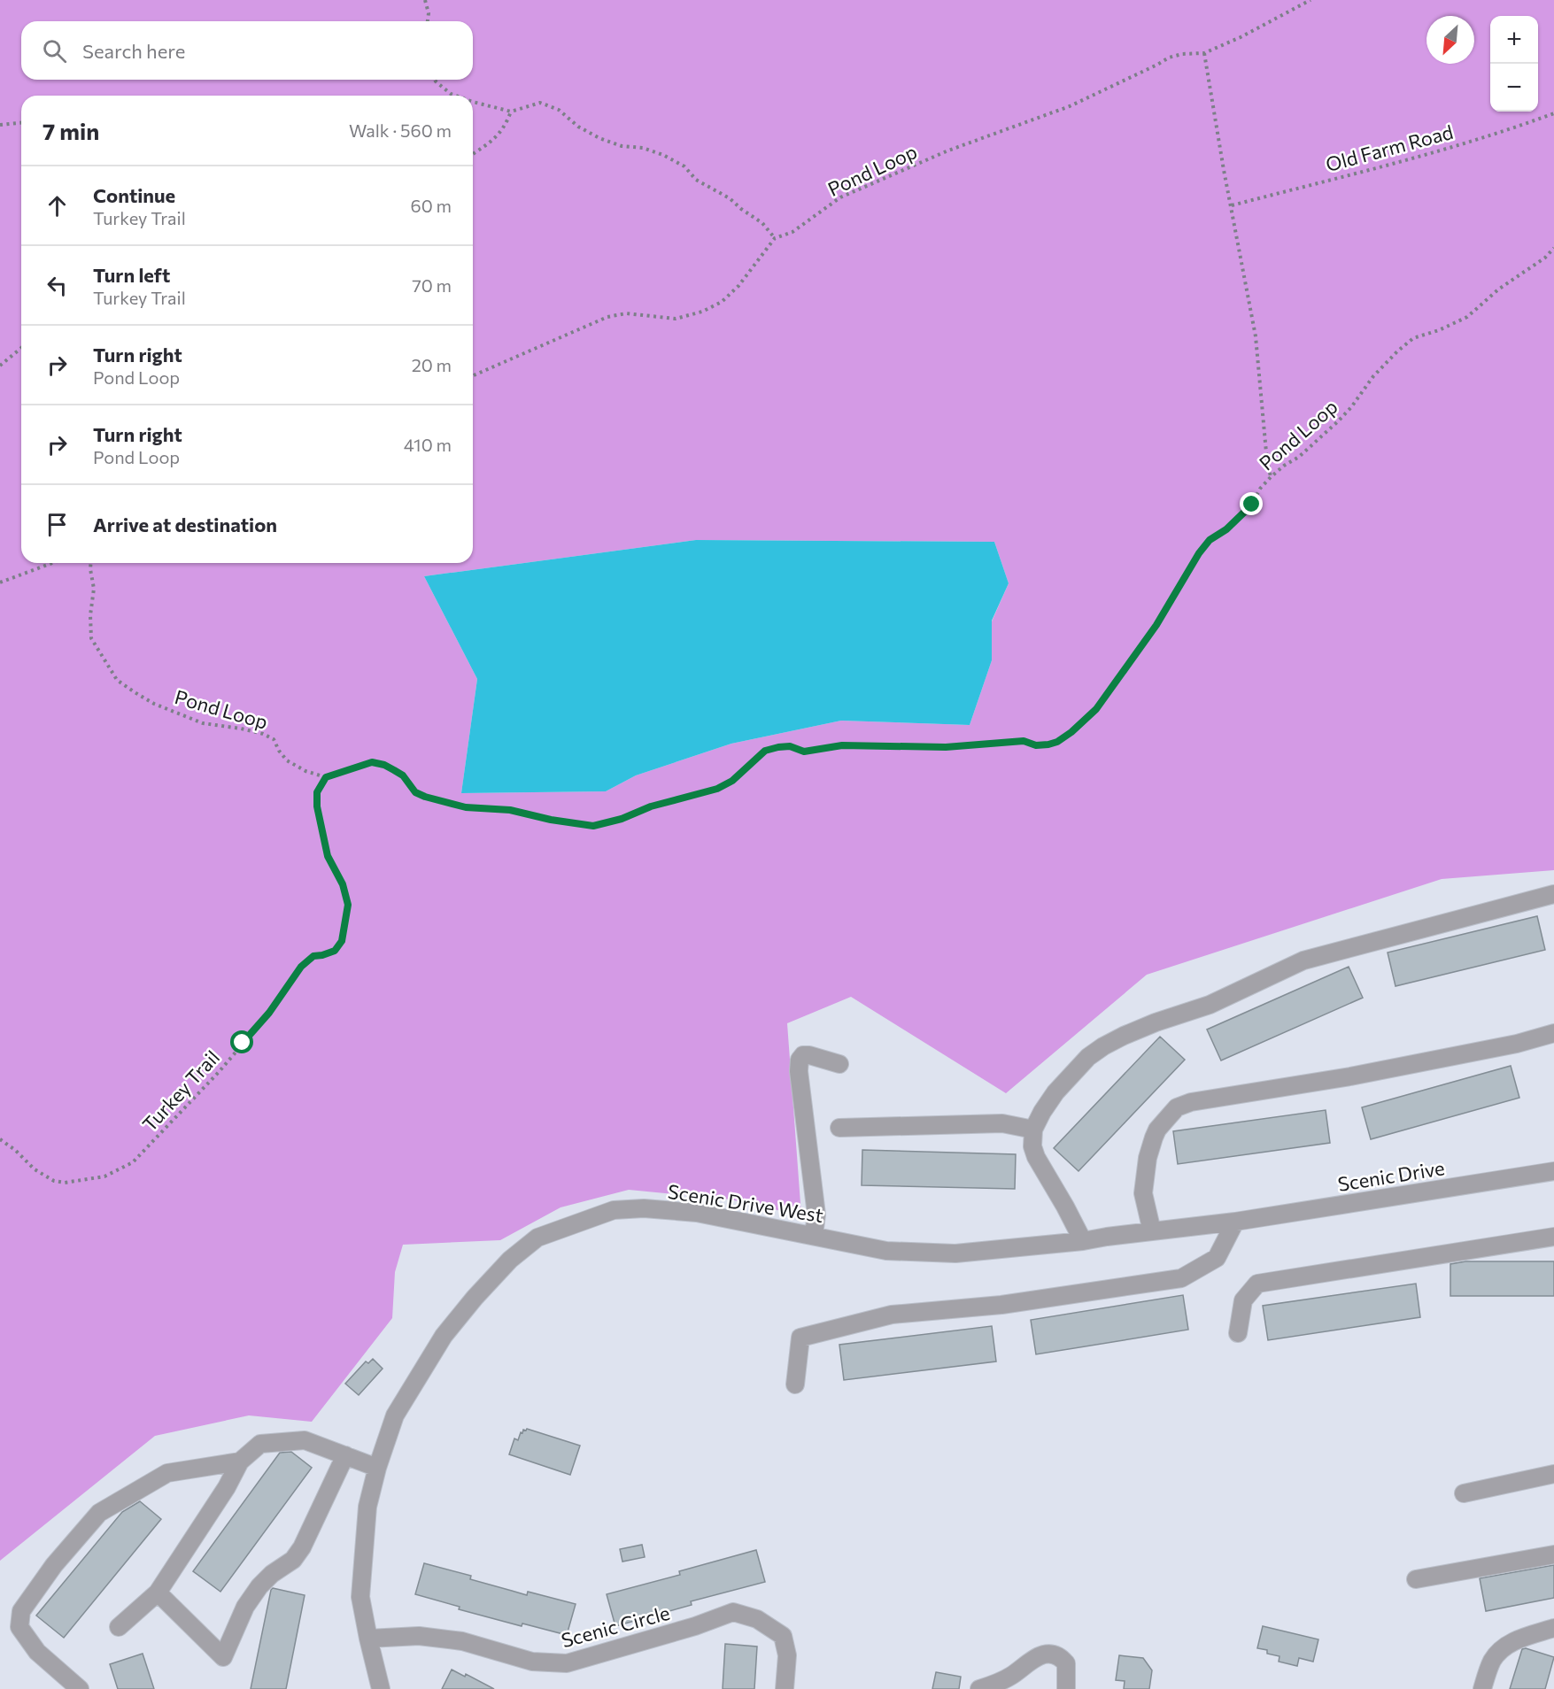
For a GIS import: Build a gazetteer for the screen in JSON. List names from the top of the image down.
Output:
{
  "streets": {
    "street": ["Scenic Drive", "Scenic Drive West", "Scenic Circle"],
    "path": ["Old Farm Road", "Pond Loop", "Turkey Trail"]
  },
  "crossings": [
    ["Pond Loop", "Turkey Trail"],
    ["Scenic Drive", "Scenic Drive West"],
    ["Scenic Drive West", "Scenic Circle"]
  ],
  "north": "bottom left",
  "page": {
    "map_buttons": ["+", "−"],
    "search": "Search here",
    "heading": ["7 min", "Walk · 560 m"],
    "list": [
      ["Continue", "Turkey Trail", "60 m"],
      ["Turn left", "Turkey Trail", "70 m"],
      ["Turn right", "Pond Loop", "20 m"],
      ["Turn right", "Pond Loop", "410 m"],
      "Arrive at destination"
    ]
  }
}
